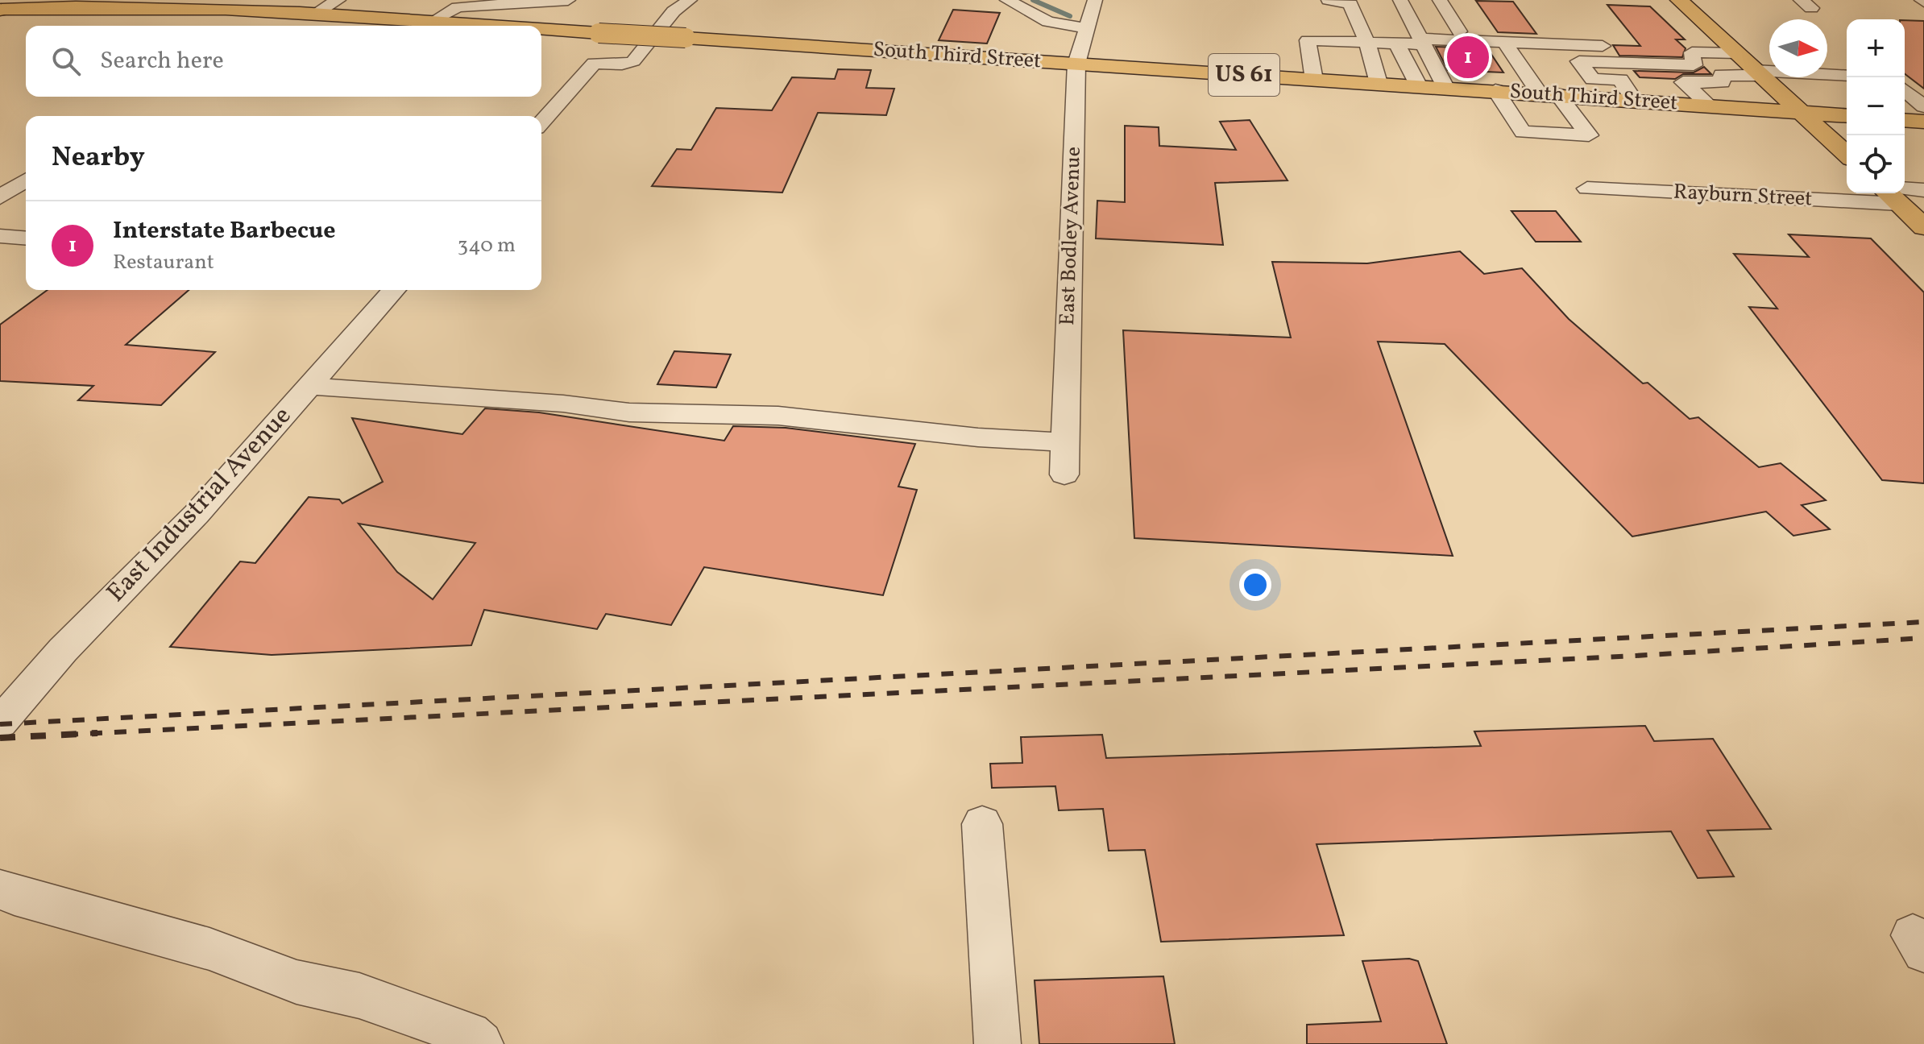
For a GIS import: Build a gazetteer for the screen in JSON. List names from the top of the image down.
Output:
{
  "streets": {
    "main road": ["South Third Street", "US 61"],
    "street": ["Rayburn Street", "East Bodley Avenue", "East Industrial Avenue"]
  },
  "crossings": [
    ["South Third Street", "East Bodley Avenue"]
  ],
  "north": "right",
  "page": {
    "map_buttons": ["+", "−"],
    "search": "Search here",
    "pins": "1",
    "heading": "Nearby",
    "list": [
      {
        "mark": "1",
        "name": "Interstate Barbecue",
        "note": "Restaurant",
        "value": "340 m"
      }
    ]
  }
}
